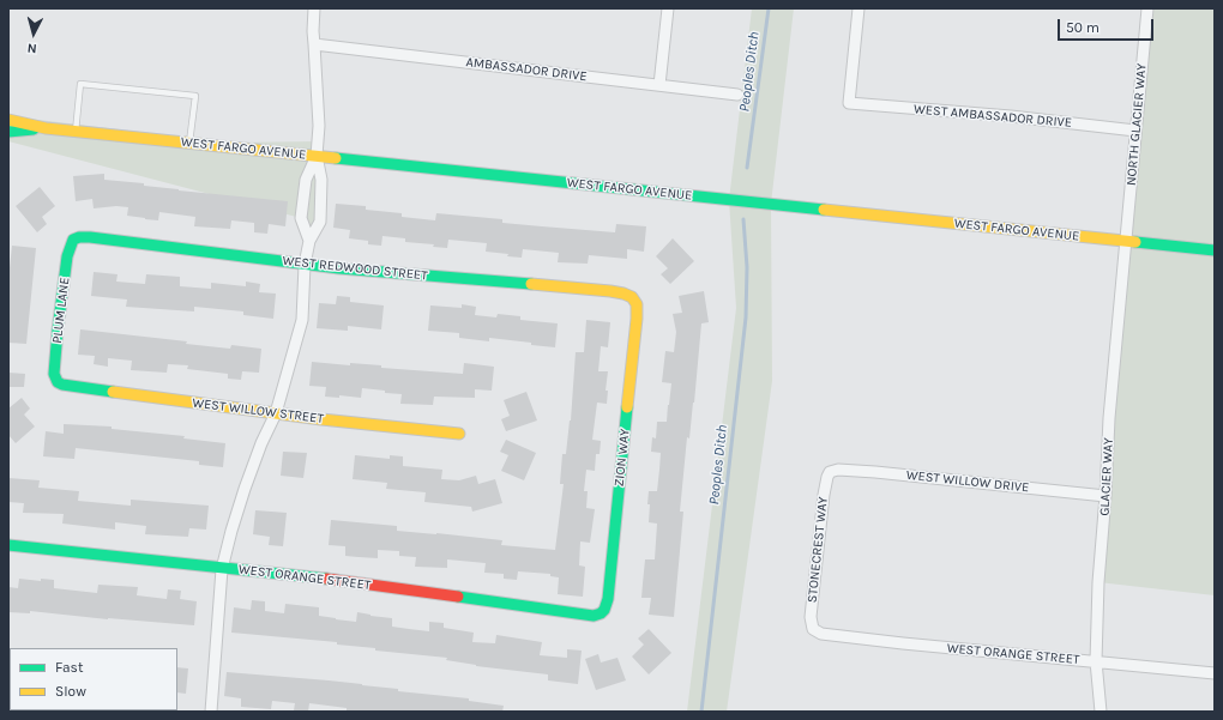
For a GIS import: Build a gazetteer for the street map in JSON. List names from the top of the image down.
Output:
{
  "streets": {
    "street": [
      "AMBASSADOR DRIVE",
      "WEST AMBASSADOR DRIVE",
      "NORTH GLACIER WAY",
      "WEST FARGO AVENUE",
      "WEST REDWOOD STREET",
      "PLUM LANE",
      "WEST WILLOW STREET",
      "ZION WAY",
      "GLACIER WAY",
      "WEST WILLOW DRIVE",
      "STONECREST WAY",
      "WEST ORANGE STREET"
    ]
  },
  "crossings": [
    ["WEST AMBASSADOR DRIVE", "NORTH GLACIER WAY"],
    ["NORTH GLACIER WAY", "WEST FARGO AVENUE"],
    ["NORTH GLACIER WAY", "GLACIER WAY"],
    ["WEST FARGO AVENUE", "GLACIER WAY"],
    ["WEST REDWOOD STREET", "PLUM LANE"],
    ["WEST REDWOOD STREET", "ZION WAY"],
    ["PLUM LANE", "WEST WILLOW STREET"],
    ["ZION WAY", "WEST ORANGE STREET"],
    ["GLACIER WAY", "WEST WILLOW DRIVE"],
    ["GLACIER WAY", "WEST ORANGE STREET"],
    ["WEST WILLOW DRIVE", "STONECREST WAY"],
    ["STONECREST WAY", "WEST ORANGE STREET"]
  ],
  "water": ["Peoples Ditch"],
  "legend": ["Fast", "Slow"],
  "scale_bar": "50 m",
  "north": "bottom"
}
